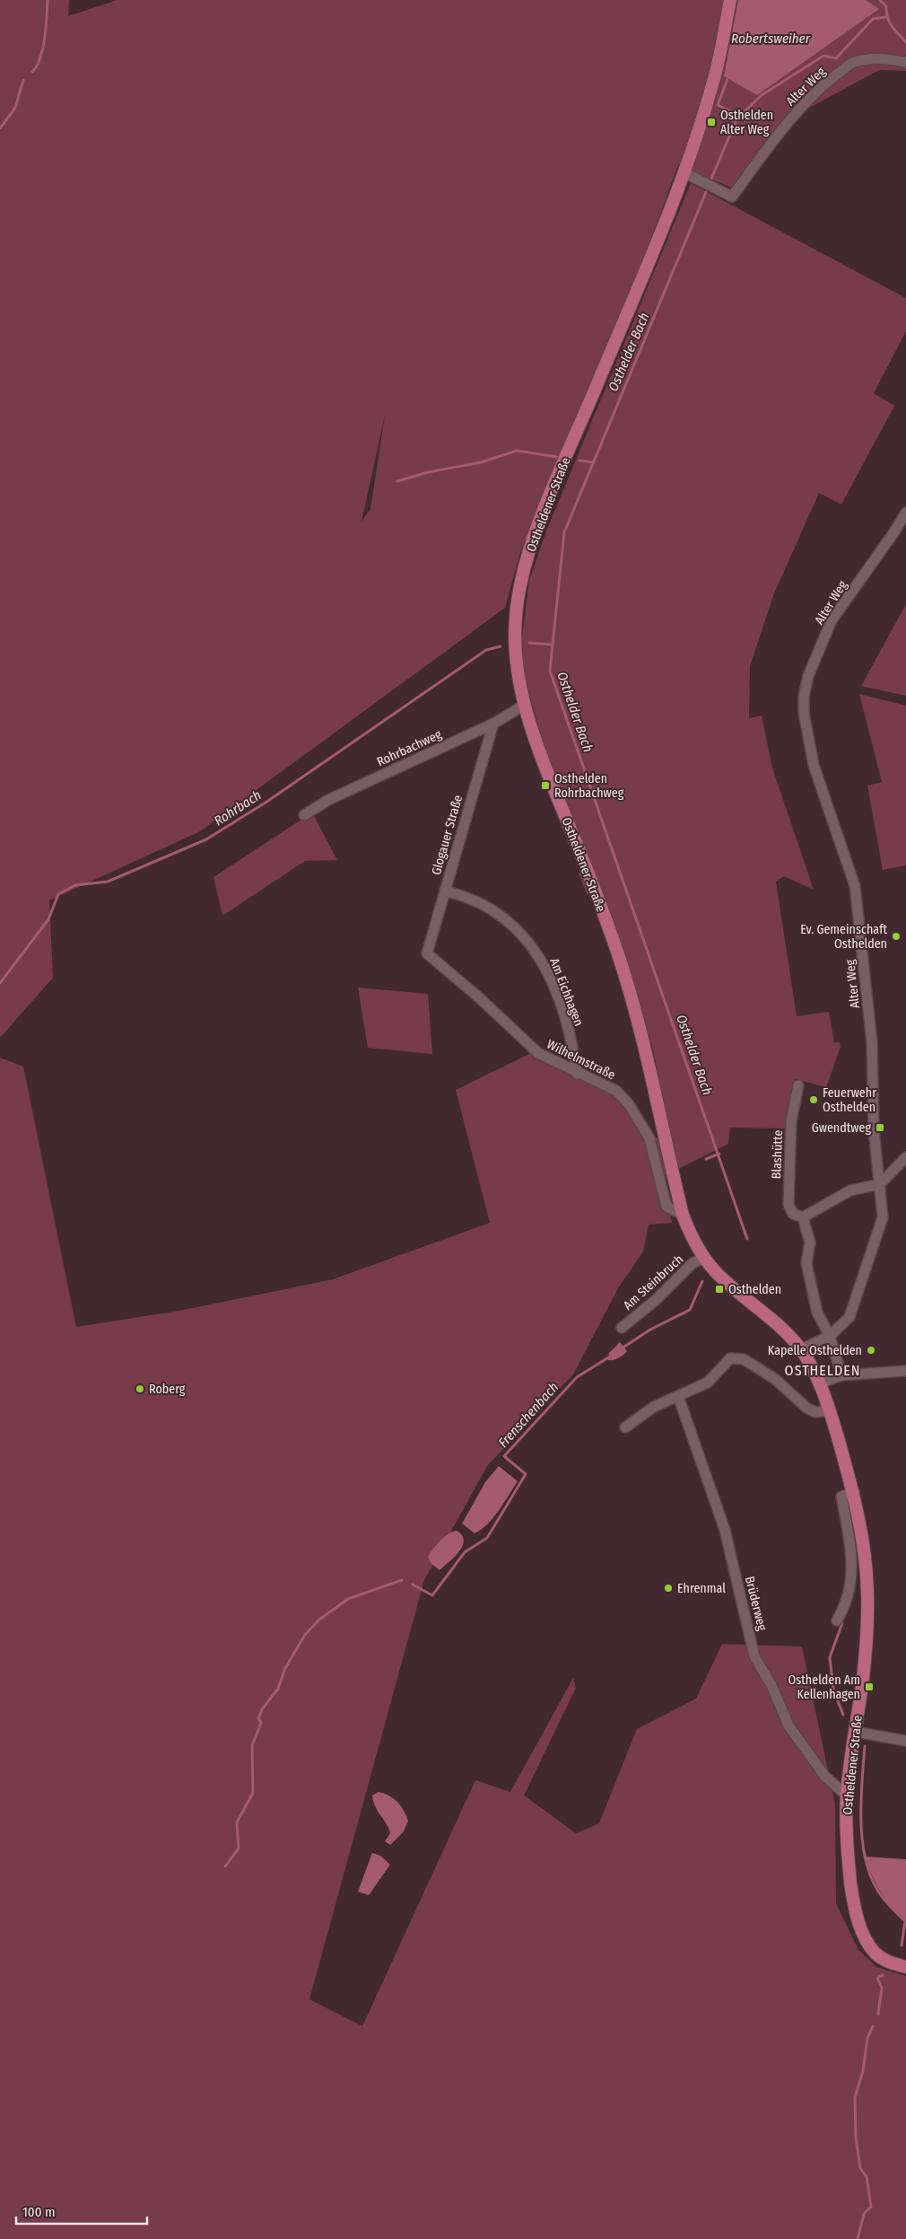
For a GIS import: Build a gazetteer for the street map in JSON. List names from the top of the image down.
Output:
{
  "streets": {
    "main road": ["Ostheldener Straße"],
    "street": [
      "Alter Weg",
      "Rohrbachweg",
      "Glogauer Straße",
      "Am Eichhagen",
      "Wilhelmstraße",
      "Blashütte",
      "Am Steinbruch",
      "Brüderweg"
    ]
  },
  "crossings": [
    ["Alter Weg", "Ostheldener Straße"],
    ["Alter Weg", "Blashütte"],
    ["Ostheldener Straße", "Rohrbachweg"],
    ["Ostheldener Straße", "Wilhelmstraße"],
    ["Ostheldener Straße", "Am Steinbruch"],
    ["Ostheldener Straße", "Brüderweg"],
    ["Rohrbachweg", "Glogauer Straße"],
    ["Glogauer Straße", "Am Eichhagen"],
    ["Glogauer Straße", "Wilhelmstraße"],
    ["Am Eichhagen", "Wilhelmstraße"]
  ],
  "districts": ["OSTHELDEN"],
  "water": [
    "Robertsweiher",
    "Osthelder Bach",
    "Rohrbach",
    "Frenschenbach"
  ],
  "places": {
    "transit": [
      "Osthelden Alter Weg",
      "Osthelden Rohrbachweg",
      "Gwendtweg",
      "Osthelden",
      "Osthelden Am Kellenhagen"
    ],
    "other": [
      "Ev. Gemeinschaft Osthelden",
      "Feuerwehr Osthelden",
      "Kapelle Osthelden",
      "Roberg",
      "Ehrenmal"
    ]
  },
  "scale_bar": "100 m"
}
